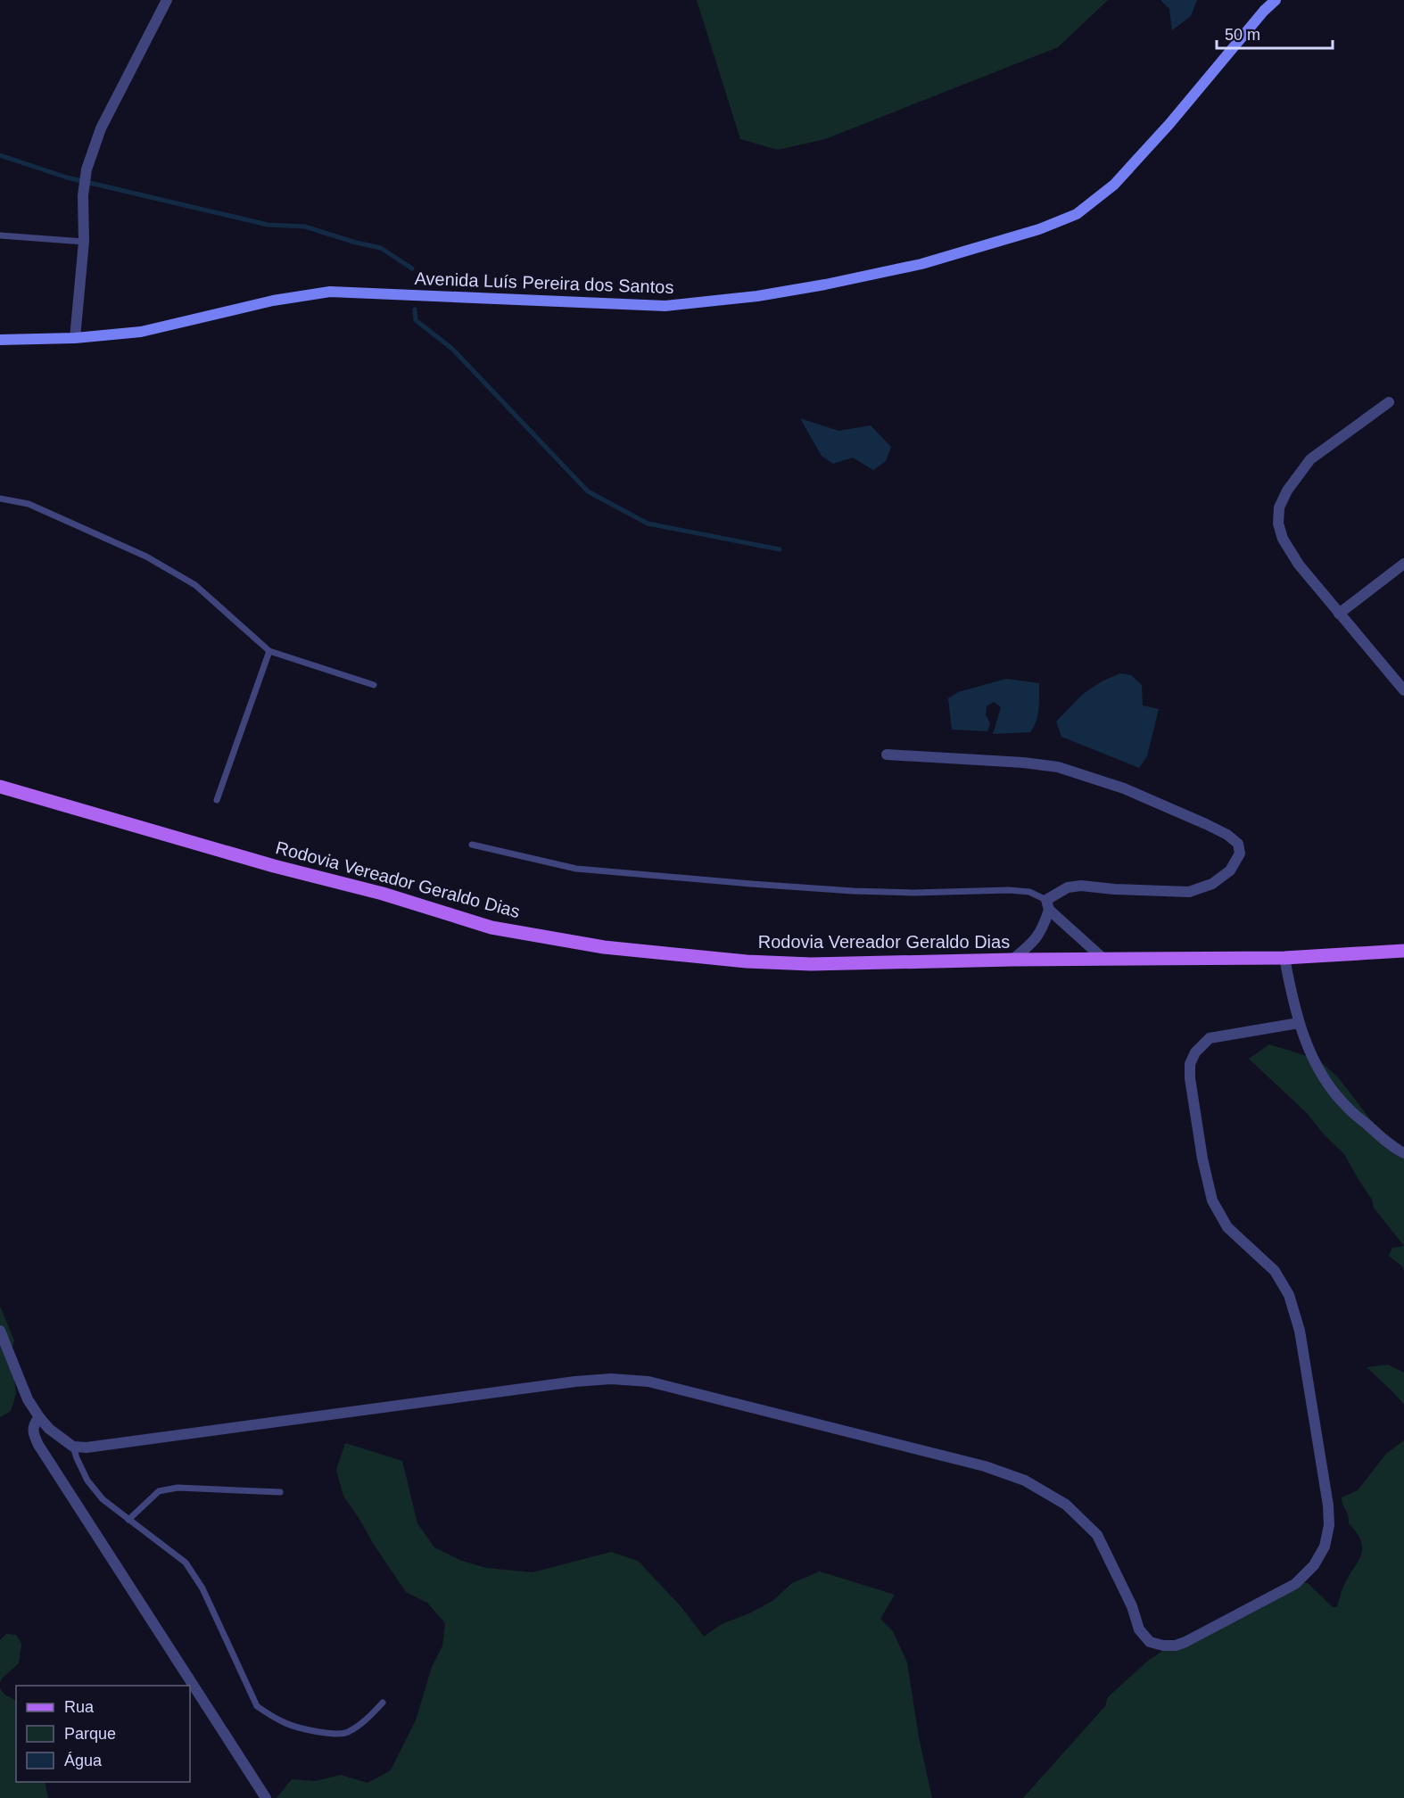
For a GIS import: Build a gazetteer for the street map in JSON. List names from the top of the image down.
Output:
{
  "streets": {
    "main road": ["Rodovia Vereador Geraldo Dias"],
    "street": ["Avenida Luís Pereira dos Santos"]
  },
  "legend": ["Rua", "Parque", "Água"],
  "scale_bar": "50 m"
}
